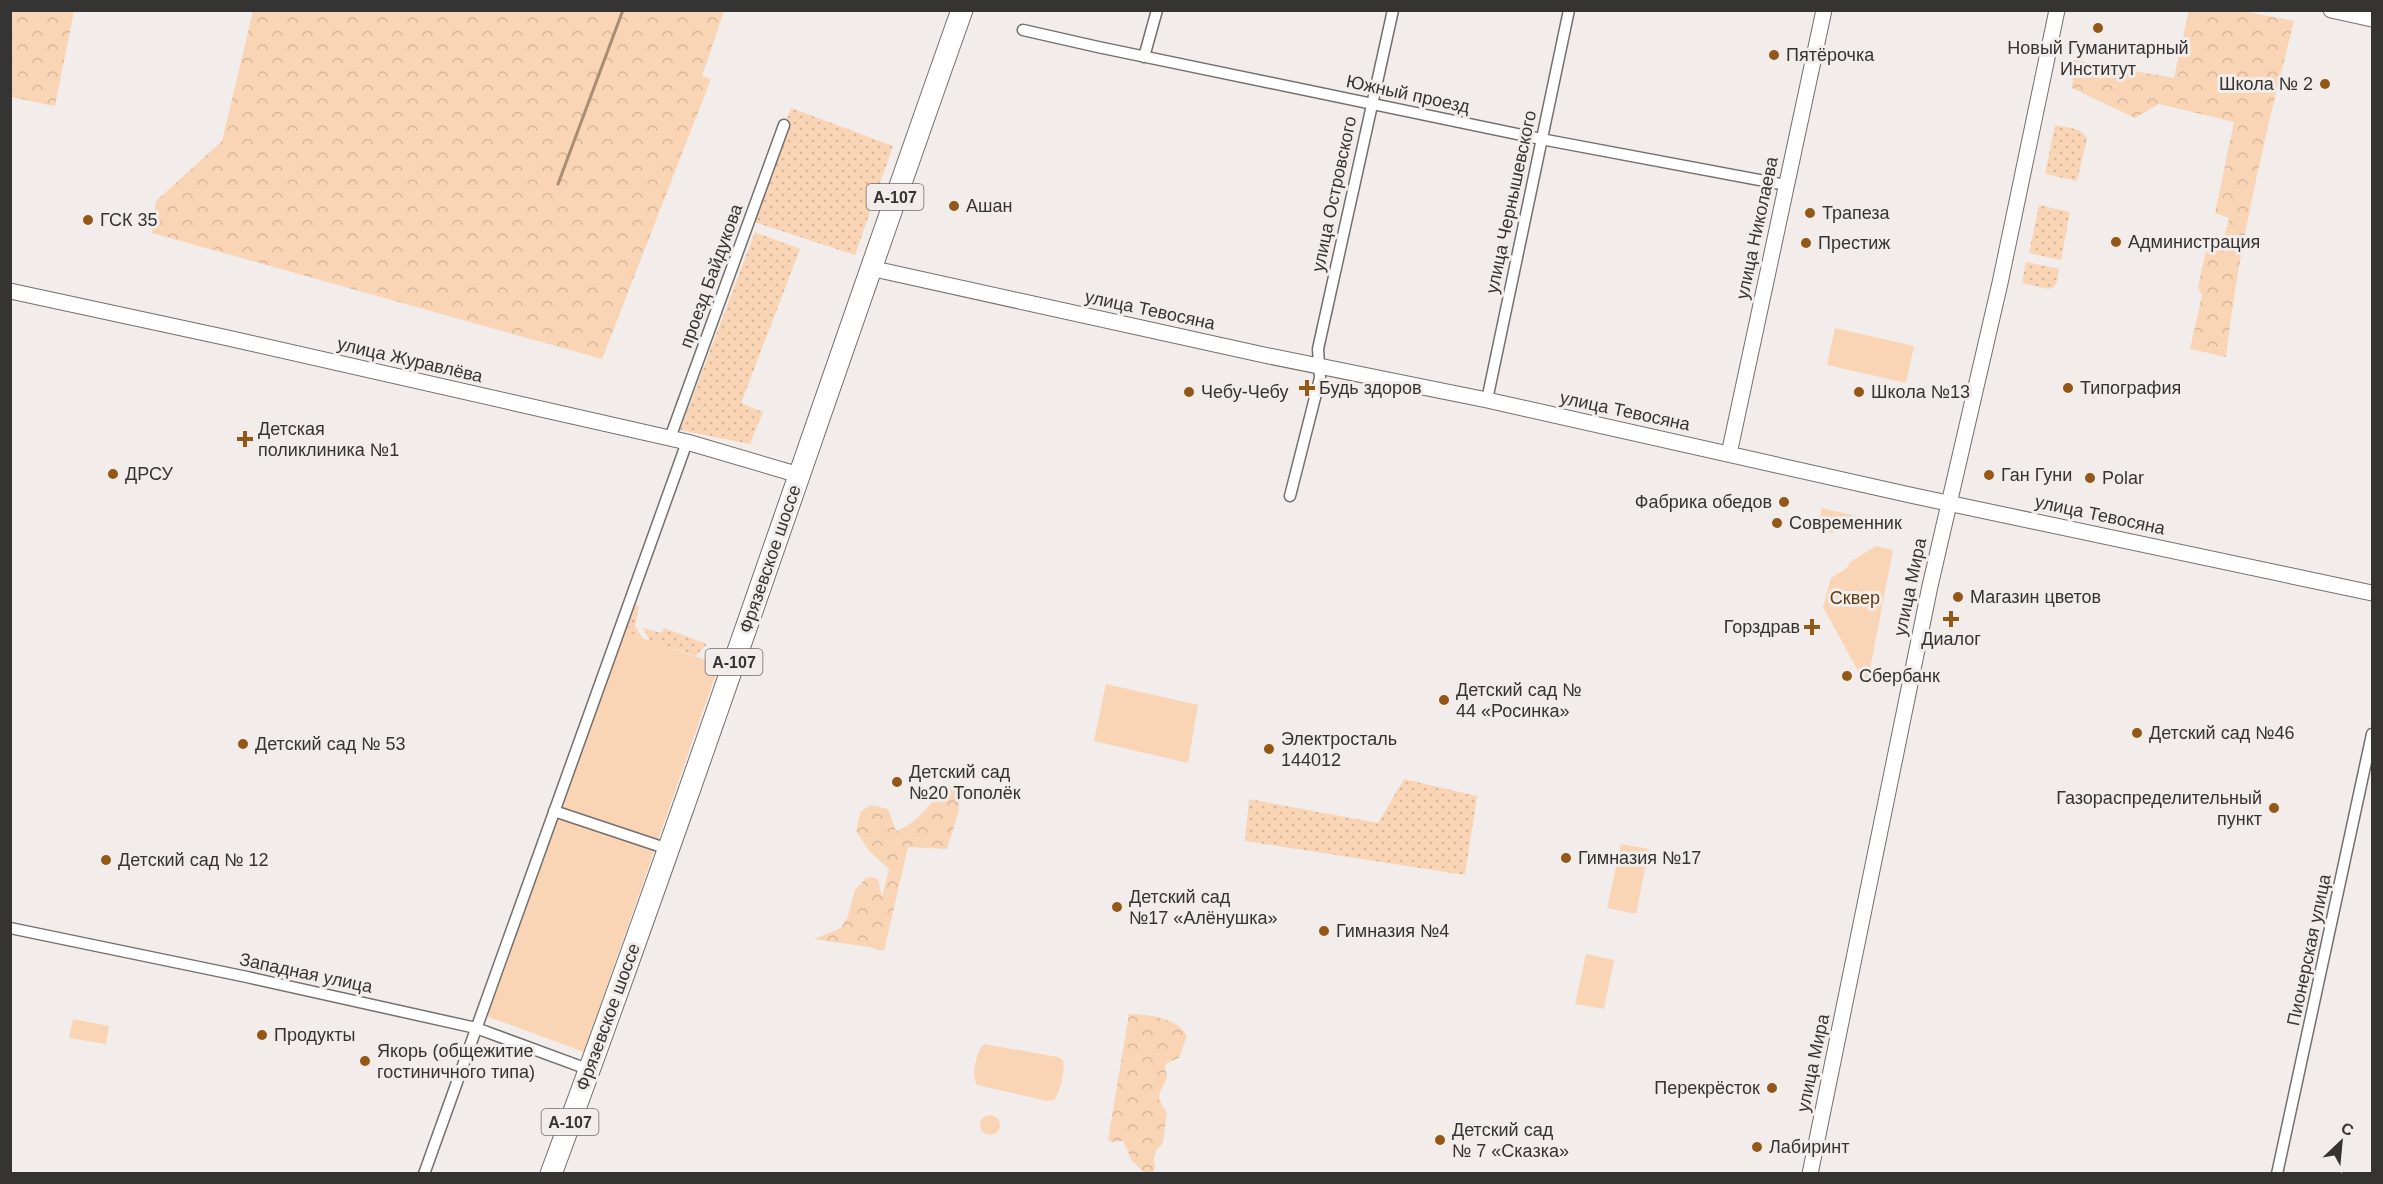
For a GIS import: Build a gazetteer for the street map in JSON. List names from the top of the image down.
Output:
{
  "streets": {
    "highway": ["А-107", "Фрязевское шоссе"],
    "main road": [
      "улица Николаева",
      "улица Тевосяна",
      "улица Журавлёва",
      "улица Мира"
    ],
    "street": [
      "Южный проезд",
      "улица Островского",
      "улица Чернышевского",
      "проезд Байдукова",
      "Пионерская улица",
      "Западная улица"
    ]
  },
  "crossings": [
    ["Южный проезд", "улица Островского"],
    ["Южный проезд", "улица Чернышевского"],
    ["Южный проезд", "улица Николаева"],
    ["улица Островского", "улица Тевосяна"],
    ["улица Чернышевского", "улица Тевосяна"],
    ["улица Николаева", "улица Тевосяна"],
    ["проезд Байдукова", "улица Журавлёва"],
    ["улица Тевосяна", "Фрязевское шоссе"],
    ["улица Тевосяна", "улица Мира"],
    ["улица Журавлёва", "Фрязевское шоссе"],
    ["Фрязевское шоссе", "Западная улица"]
  ],
  "parks": ["Сквер"],
  "places": {
    "other": [
      "Новый Гуманитарный Институт",
      "Пятёрочка",
      "Школа № 2",
      "Ашан",
      "Трапеза",
      "ГСК 35",
      "Администрация",
      "Престиж",
      "Типография",
      "Чебу-Чебу",
      "Школа №13",
      "ДРСУ",
      "Ган Гуни",
      "Polar",
      "Фабрика обедов",
      "Современник",
      "Магазин цветов",
      "Сбербанк",
      "Детский сад № 44 «Росинка»",
      "Детский сад №46",
      "Детский сад № 53",
      "Электросталь 144012",
      "Детский сад №20 Тополёк",
      "Газораспределительный пункт",
      "Гимназия №17",
      "Детский сад № 12",
      "Детский сад №17 «Алёнушка»",
      "Гимназия №4",
      "Продукты",
      "Якорь (общежитие гостиничного типа)",
      "Перекрёсток",
      "Детский сад № 7 «Сказка»",
      "Лабиринт"
    ],
    "health": [
      "Будь здоров",
      "Детская поликлиника №1",
      "Диалог",
      "Горздрав"
    ]
  },
  "north": "top right"
}
